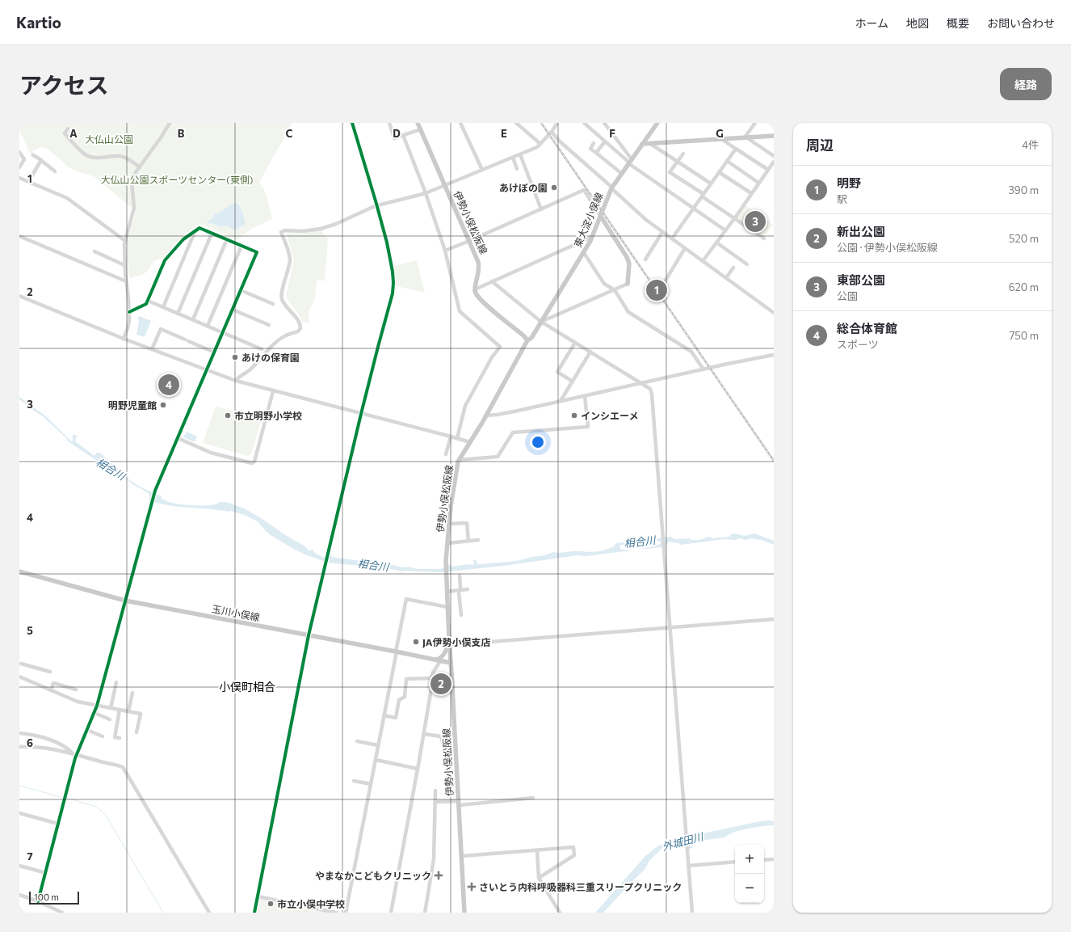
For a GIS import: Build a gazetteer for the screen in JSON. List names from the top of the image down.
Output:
{
  "streets": {
    "main road": ["東大淀小俣線", "伊勢小俣松阪線", "玉川小俣線"]
  },
  "crossings": [
    ["東大淀小俣線", "伊勢小俣松阪線"],
    ["伊勢小俣松阪線", "玉川小俣線"]
  ],
  "districts": ["小俣町相合"],
  "water": ["相合川", "外城田川"],
  "parks": ["大仏山公園", "大仏山公園スポーツセンター(東側)"],
  "places": {
    "other": [
      "あけぼの園",
      "あけの保育園",
      "明野児童館",
      "市立明野小学校",
      "インシエーメ",
      "JA伊勢小俣支店",
      "市立小俣中学校"
    ],
    "health": ["やまなかこどもクリニック", "さいとう内科呼吸器科三重スリープクリニック"]
  },
  "scale_bar": "100 m",
  "page": {
    "header": "Kartio",
    "nav": [
      "ホーム",
      "地図",
      "概要",
      "お問い合わせ"
    ],
    "title": "アクセス",
    "buttons": "経路",
    "heading": ["周辺", "4件"],
    "list": [
      {
        "mark": "1",
        "name": "明野",
        "note": "駅",
        "value": "390 m"
      },
      {
        "mark": "2",
        "name": "新出公園",
        "note": "公園 · 伊勢小俣松阪線",
        "value": "520 m"
      },
      {
        "mark": "3",
        "name": "東部公園",
        "note": "公園",
        "value": "620 m"
      },
      {
        "mark": "4",
        "name": "総合体育館",
        "note": "スポーツ",
        "value": "750 m"
      }
    ],
    "pins": [
      "3",
      "1",
      "4",
      "2"
    ],
    "map_buttons": ["+", "−"],
    "scale": "100 m"
  },
  "grid": {
    "columns": [
      "A",
      "B",
      "C",
      "D",
      "E",
      "F",
      "G"
    ],
    "rows": [
      "1",
      "2",
      "3",
      "4",
      "5",
      "6",
      "7"
    ]
  }
}
